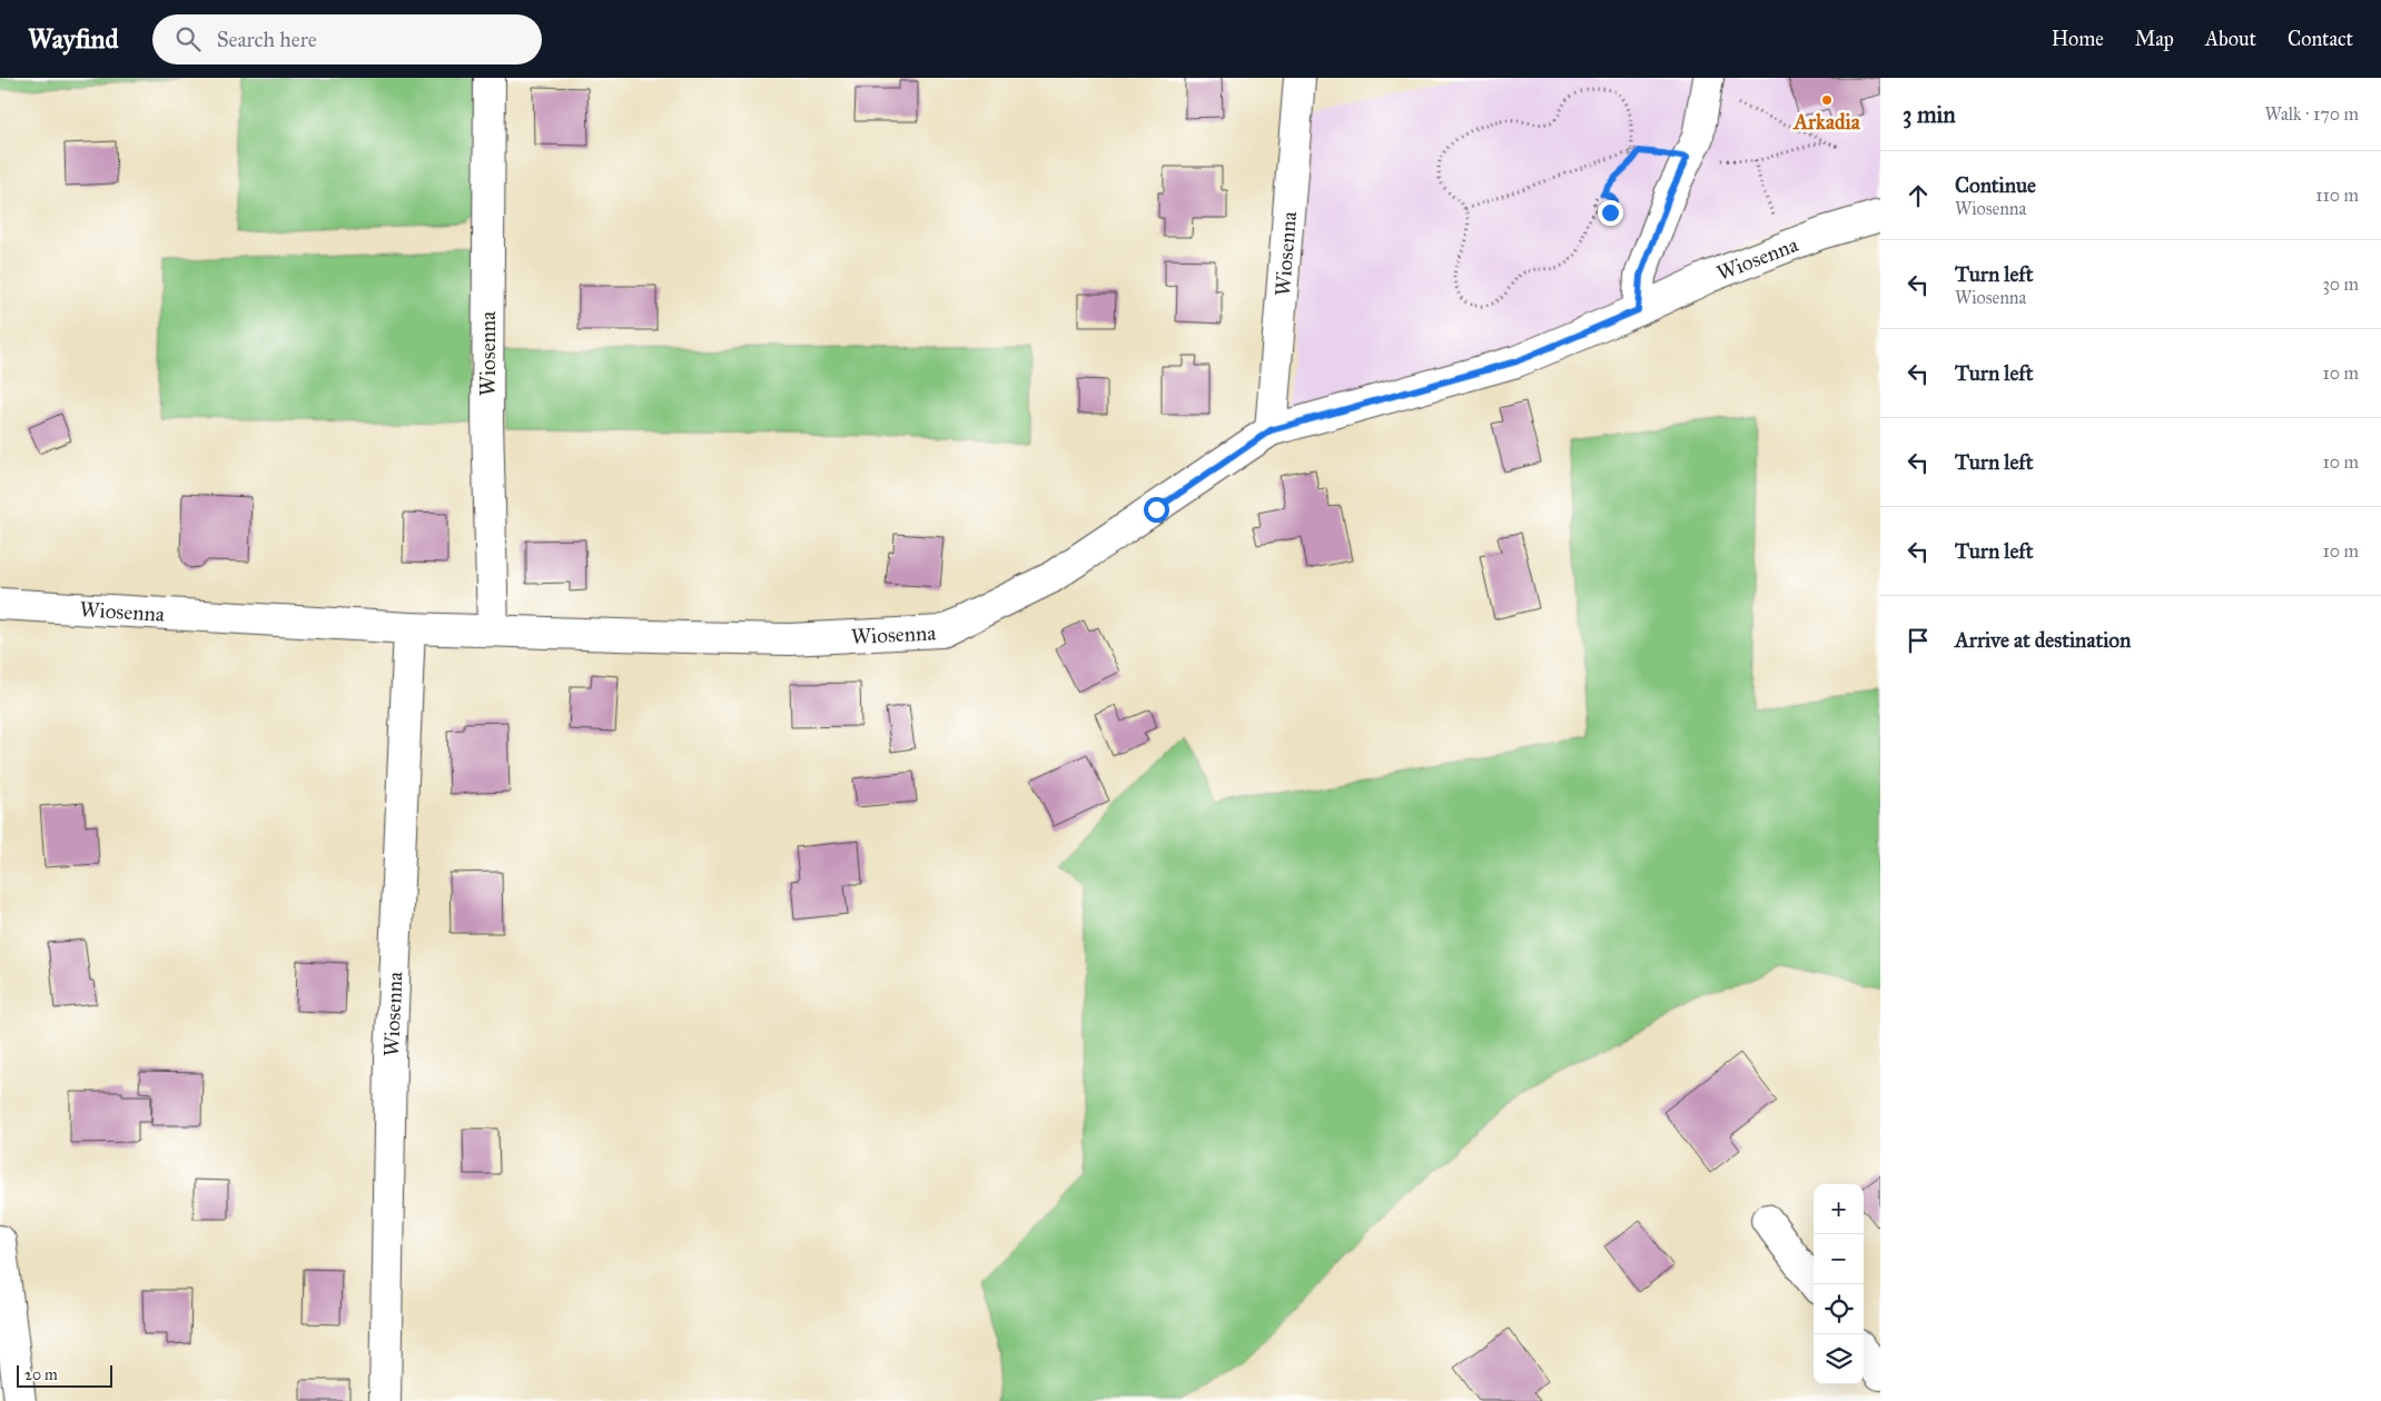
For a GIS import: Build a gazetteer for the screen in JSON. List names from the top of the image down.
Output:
{
  "streets": {
    "street": ["Wiosenna"]
  },
  "places": ["Arkadia"],
  "scale_bar": "20 m",
  "page": {
    "header": "Wayfind",
    "search": "Search here",
    "nav": [
      "Home",
      "Map",
      "About",
      "Contact"
    ],
    "heading": ["3 min", "Walk · 170 m"],
    "list": [
      ["Continue", "Wiosenna", "110 m"],
      ["Turn left", "Wiosenna", "30 m"],
      ["Turn left", "10 m"],
      ["Turn left", "10 m"],
      ["Turn left", "10 m"],
      "Arrive at destination"
    ],
    "map_buttons": ["+", "−"],
    "scale": "20 m"
  }
}
